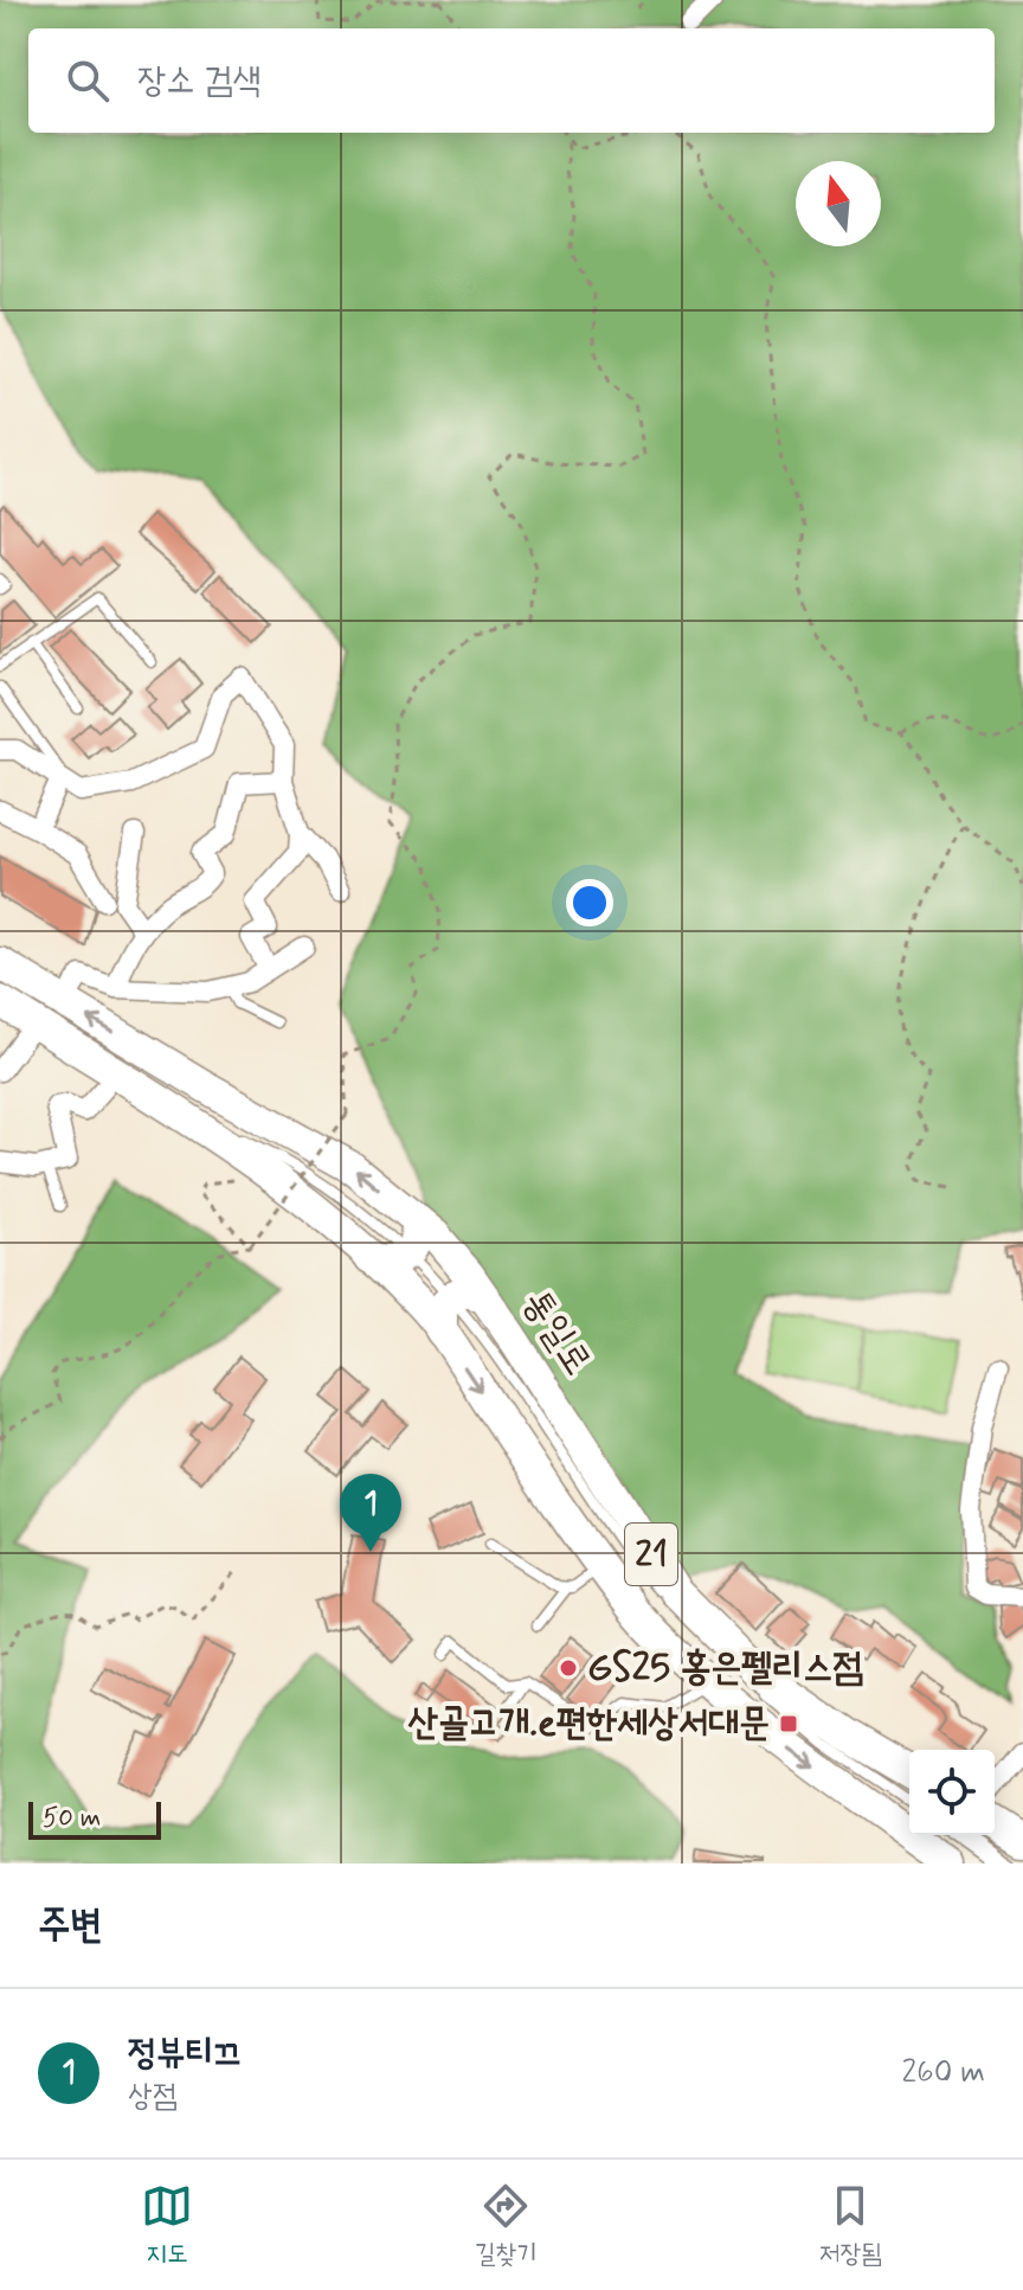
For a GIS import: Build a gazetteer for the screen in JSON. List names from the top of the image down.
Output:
{
  "streets": {
    "main road": ["통일로", "21"]
  },
  "places": {
    "other": ["GS25 홍은펠리스점"],
    "transit": ["산골고개.e편한세상서대문"]
  },
  "scale_bar": "50 m",
  "north": "top",
  "page": {
    "search": "장소 검색",
    "pins": "1",
    "scale": "50 m",
    "heading": "주변",
    "list": [
      {
        "mark": "1",
        "name": "정뷰티끄",
        "note": "상점",
        "value": "260 m"
      }
    ],
    "nav": ["지도", "길찾기", "저장됨"]
  }
}
